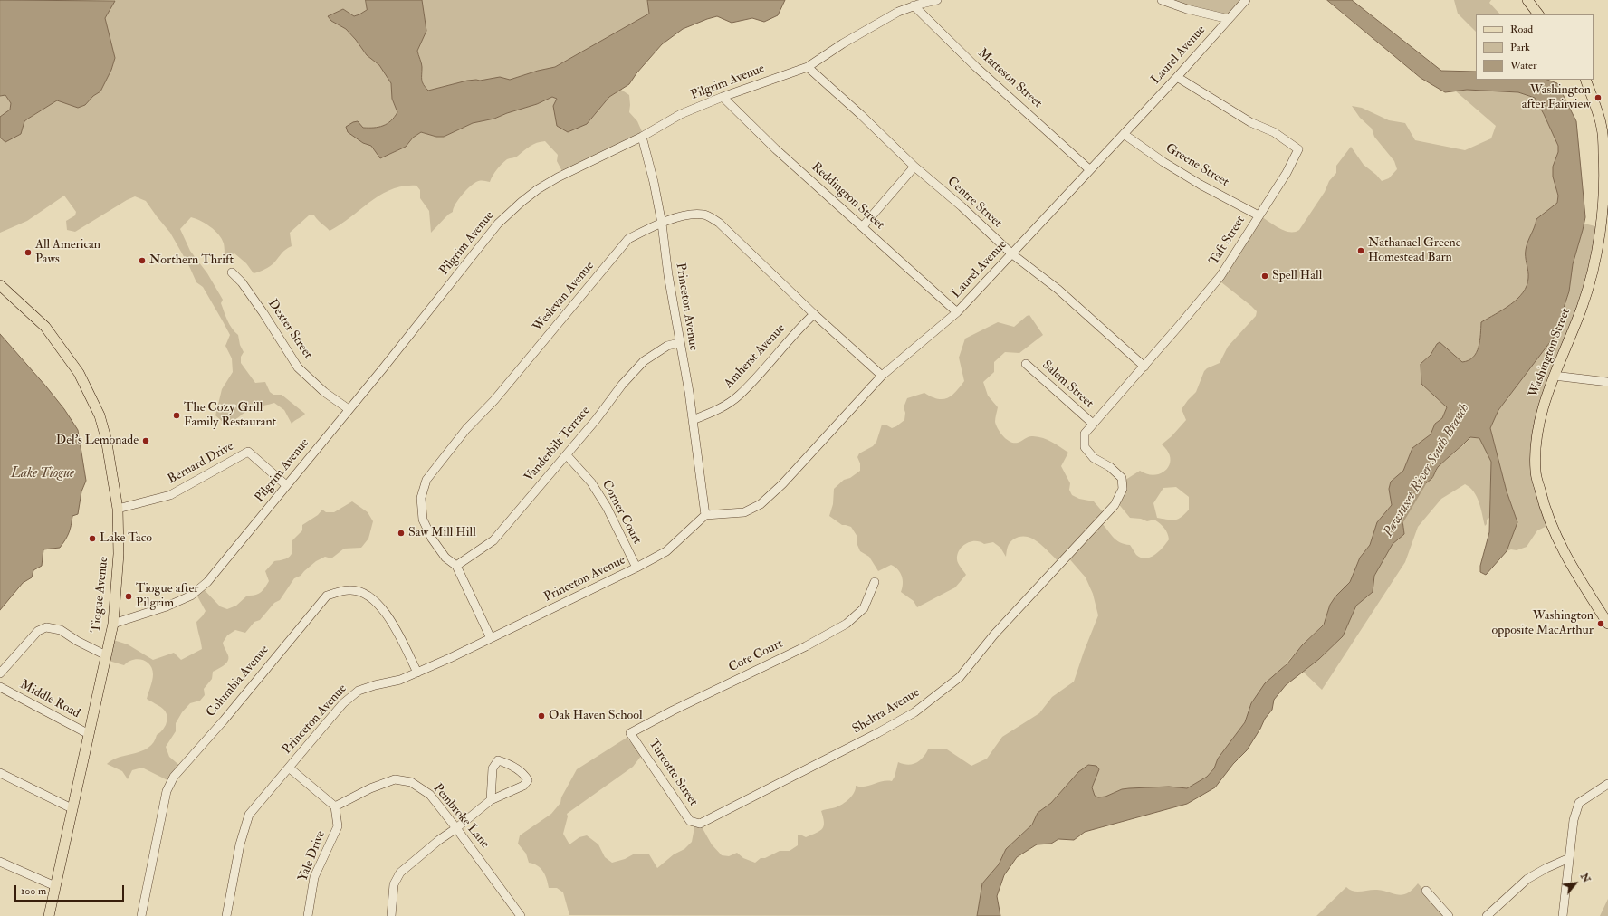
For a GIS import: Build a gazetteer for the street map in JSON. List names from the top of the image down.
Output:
{
  "streets": {
    "main road": ["Washington Street", "Tiogue Avenue"],
    "street": [
      "Laurel Avenue",
      "Matteson Street",
      "Pilgrim Avenue",
      "Greene Street",
      "Reddington Street",
      "Centre Street",
      "Taft Street",
      "Wesleyan Avenue",
      "Princeton Avenue",
      "Dexter Street",
      "Amherst Avenue",
      "Salem Street",
      "Vanderbilt Terrace",
      "Bernard Drive",
      "Corner Court",
      "Cote Court",
      "Columbia Avenue",
      "Middle Road",
      "Sheltra Avenue",
      "Turcotte Street",
      "Pembroke Lane",
      "Yale Drive"
    ]
  },
  "crossings": [
    ["Laurel Avenue", "Matteson Street"],
    ["Laurel Avenue", "Greene Street"],
    ["Laurel Avenue", "Reddington Street"],
    ["Laurel Avenue", "Centre Street"],
    ["Laurel Avenue", "Taft Street"],
    ["Laurel Avenue", "Wesleyan Avenue"],
    ["Laurel Avenue", "Princeton Avenue"],
    ["Matteson Street", "Pilgrim Avenue"],
    ["Pilgrim Avenue", "Reddington Street"],
    ["Pilgrim Avenue", "Centre Street"],
    ["Pilgrim Avenue", "Princeton Avenue"],
    ["Pilgrim Avenue", "Dexter Street"],
    ["Pilgrim Avenue", "Bernard Drive"],
    ["Pilgrim Avenue", "Tiogue Avenue"],
    ["Greene Street", "Taft Street"],
    ["Centre Street", "Taft Street"],
    ["Taft Street", "Salem Street"],
    ["Taft Street", "Sheltra Avenue"],
    ["Wesleyan Avenue", "Princeton Avenue"],
    ["Wesleyan Avenue", "Amherst Avenue"],
    ["Wesleyan Avenue", "Vanderbilt Terrace"],
    ["Princeton Avenue", "Amherst Avenue"],
    ["Princeton Avenue", "Vanderbilt Terrace"],
    ["Princeton Avenue", "Corner Court"],
    ["Princeton Avenue", "Columbia Avenue"],
    ["Vanderbilt Terrace", "Corner Court"],
    ["Bernard Drive", "Tiogue Avenue"],
    ["Tiogue Avenue", "Middle Road"],
    ["Cote Court", "Turcotte Street"],
    ["Sheltra Avenue", "Turcotte Street"],
    ["Pembroke Lane", "Yale Drive"]
  ],
  "water": ["Pawtuxet River South Branch", "Lake Tiogue"],
  "places": [
    "Washington after Fairview",
    "Nathanael Greene Homestead Barn",
    "All American Paws",
    "Northern Thrift",
    "Spell Hall",
    "The Cozy Grill Family Restaurant",
    "Del's Lemonade",
    "Saw Mill Hill",
    "Lake Taco",
    "Tiogue after Pilgrim",
    "Washington opposite MacArthur",
    "Oak Haven School"
  ],
  "legend": ["Road", "Park", "Water"],
  "scale_bar": "100 m",
  "north": "top right"
}
